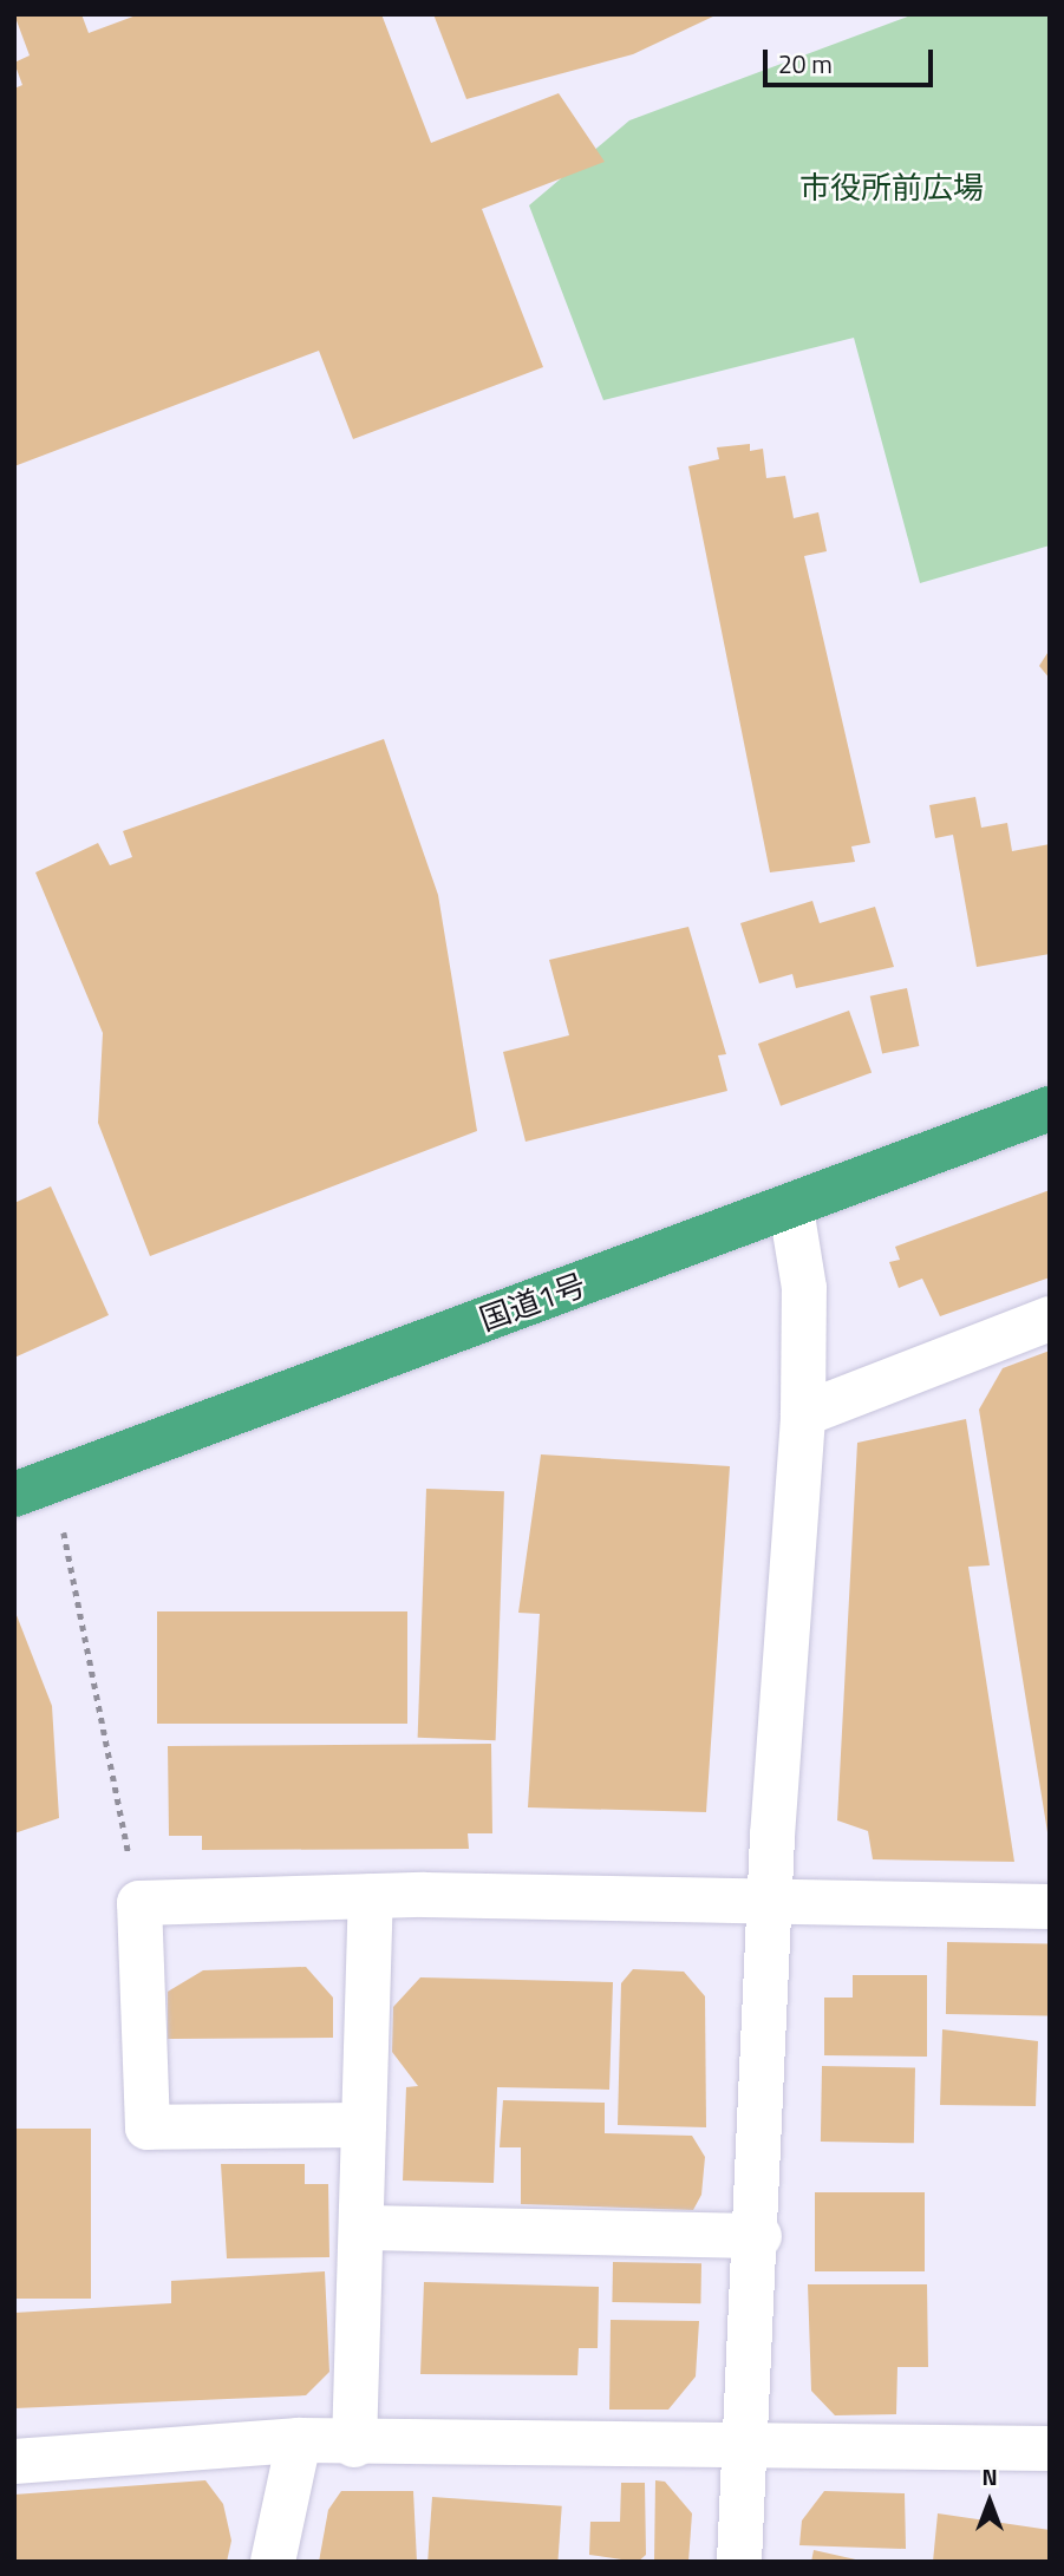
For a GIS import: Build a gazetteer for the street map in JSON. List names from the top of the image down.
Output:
{
  "streets": {
    "highway": ["国道1号"]
  },
  "parks": ["市役所前広場"],
  "scale_bar": "20 m",
  "north": "top"
}
